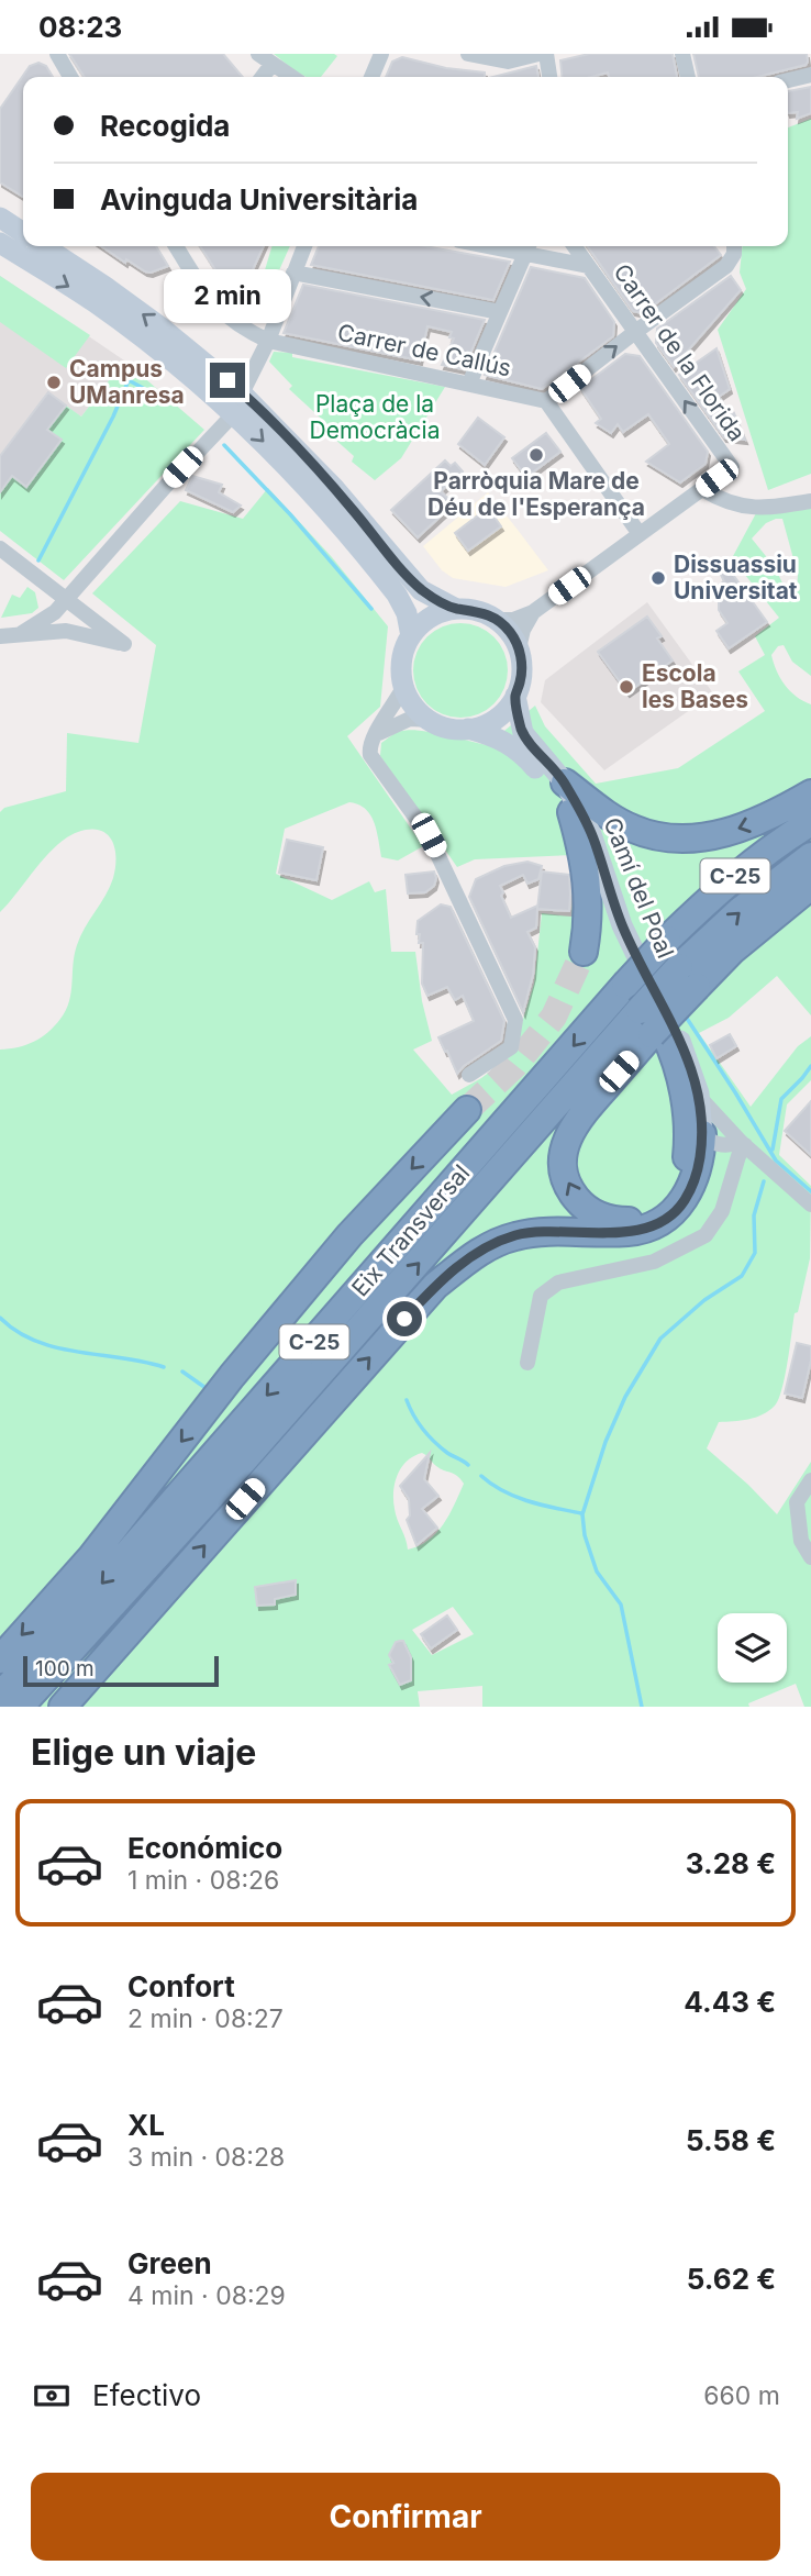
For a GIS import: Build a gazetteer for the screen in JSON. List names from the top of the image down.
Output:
{
  "streets": {
    "highway": ["C-25", "Eix Transversal"],
    "street": ["Carrer de Callús", "Carrer de la Florida", "Camí del Poal"]
  },
  "crossings": [
    ["Camí del Poal", "Eix Transversal"]
  ],
  "parks": ["Plaça de la Democràcia"],
  "places": [
    "Campus UManresa",
    "Parròquia Mare de Déu de l'Esperança",
    "Dissuassiu Universitat",
    "Escola les Bases"
  ],
  "scale_bar": "100 m",
  "page": {
    "status": "08:23",
    "banner": ["Recogida", "Avinguda Universitària"],
    "bubble": "2 min",
    "scale": "100 m",
    "heading": "Elige un viaje",
    "list": [
      {
        "name": "Económico",
        "note": "1 min · 08:26",
        "value": "3.28 €"
      },
      {
        "name": "Confort",
        "note": "2 min · 08:27",
        "value": "4.43 €"
      },
      {
        "name": "XL",
        "note": "3 min · 08:28",
        "value": "5.58 €"
      },
      {
        "name": "Green",
        "note": "4 min · 08:29",
        "value": "5.62 €"
      }
    ],
    "pay": ["Efectivo", "660 m"],
    "buttons": "Confirmar"
  }
}
